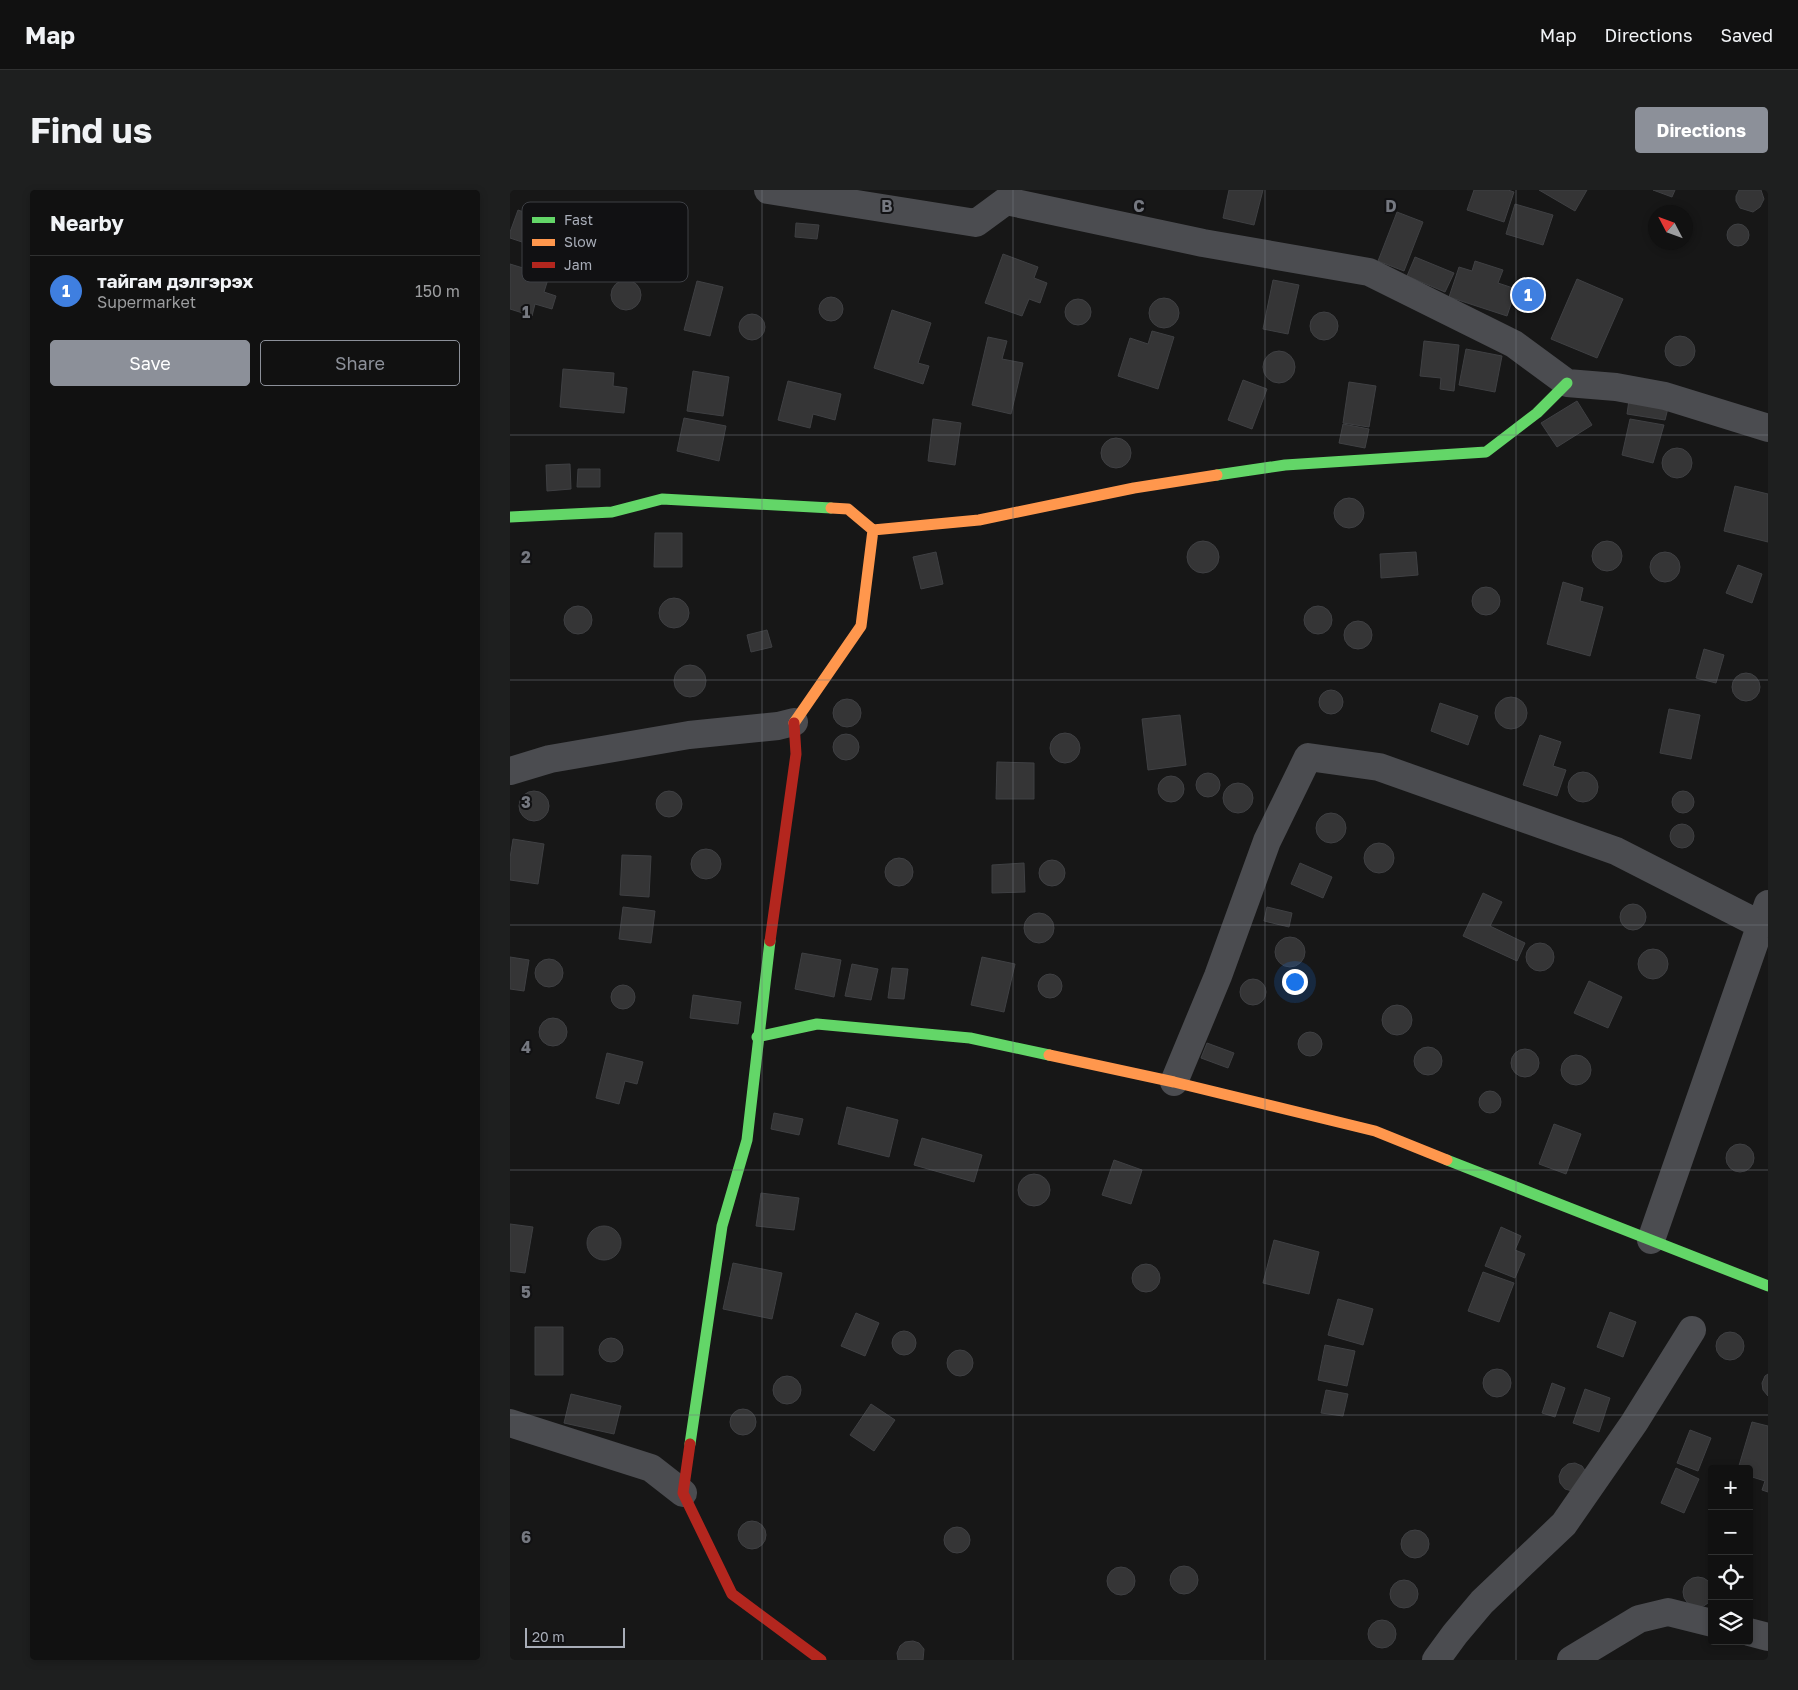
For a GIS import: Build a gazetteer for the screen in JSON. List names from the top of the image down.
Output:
{
  "legend": ["Fast", "Slow", "Jam"],
  "scale_bar": "20 m",
  "north": "top left",
  "page": {
    "header": "Map",
    "nav": ["Map", "Directions", "Saved"],
    "buttons": [
      "Directions",
      ["Save", "Share"]
    ],
    "title": "Find us",
    "heading": "Nearby",
    "list": [
      {
        "mark": "1",
        "name": "тайгам дэлгэрэх",
        "note": "Supermarket",
        "value": "150 m"
      }
    ],
    "pins": "1",
    "map_buttons": ["+", "−"],
    "scale": "20 m"
  },
  "grid": {
    "columns": ["B", "C", "D"],
    "rows": [
      "1",
      "2",
      "3",
      "4",
      "5",
      "6"
    ]
  }
}
